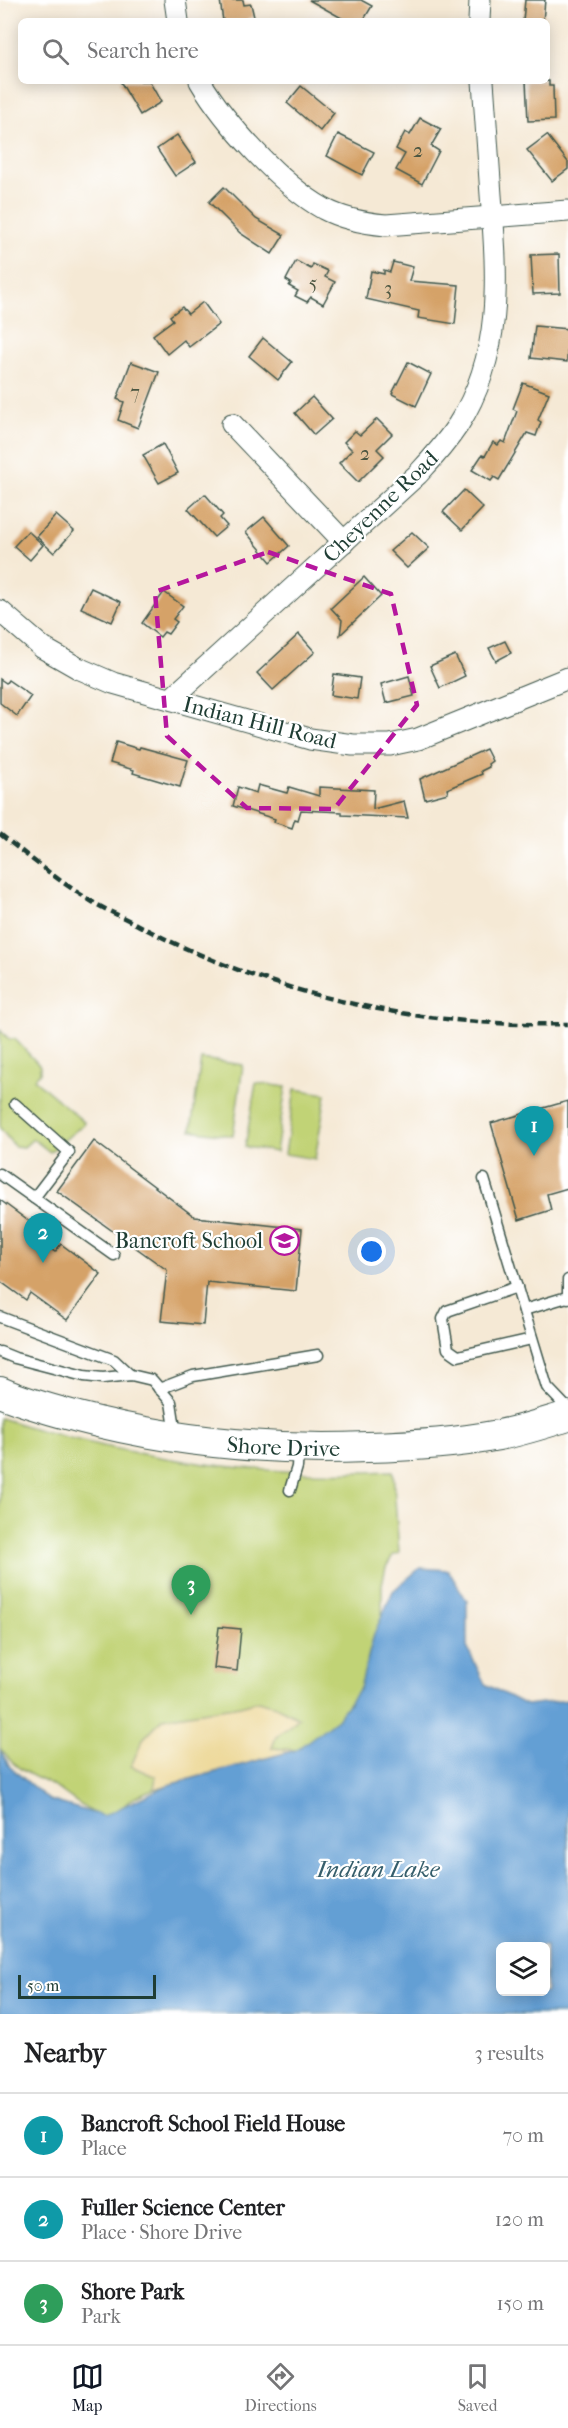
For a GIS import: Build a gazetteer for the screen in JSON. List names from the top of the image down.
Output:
{
  "streets": {
    "main road": ["Shore Drive"],
    "street": ["Cheyenne Road", "Indian Hill Road"]
  },
  "crossings": [
    ["Cheyenne Road", "Indian Hill Road"]
  ],
  "water": ["Indian Lake"],
  "places": {
    "school or university": ["Bancroft School"]
  },
  "house_numbers": [
    "2",
    "5",
    "3",
    "7",
    "2"
  ],
  "scale_bar": "50 m",
  "page": {
    "search": "Search here",
    "pins": ["1", "2", "3"],
    "scale": "50 m",
    "heading": ["Nearby", "3 results"],
    "list": [
      {
        "mark": "1",
        "name": "Bancroft School Field House",
        "note": "Place",
        "value": "70 m"
      },
      {
        "mark": "2",
        "name": "Fuller Science Center",
        "note": "Place · Shore Drive",
        "value": "120 m"
      },
      {
        "mark": "3",
        "name": "Shore Park",
        "note": "Park",
        "value": "150 m"
      }
    ],
    "nav": ["Map", "Directions", "Saved"]
  }
}
